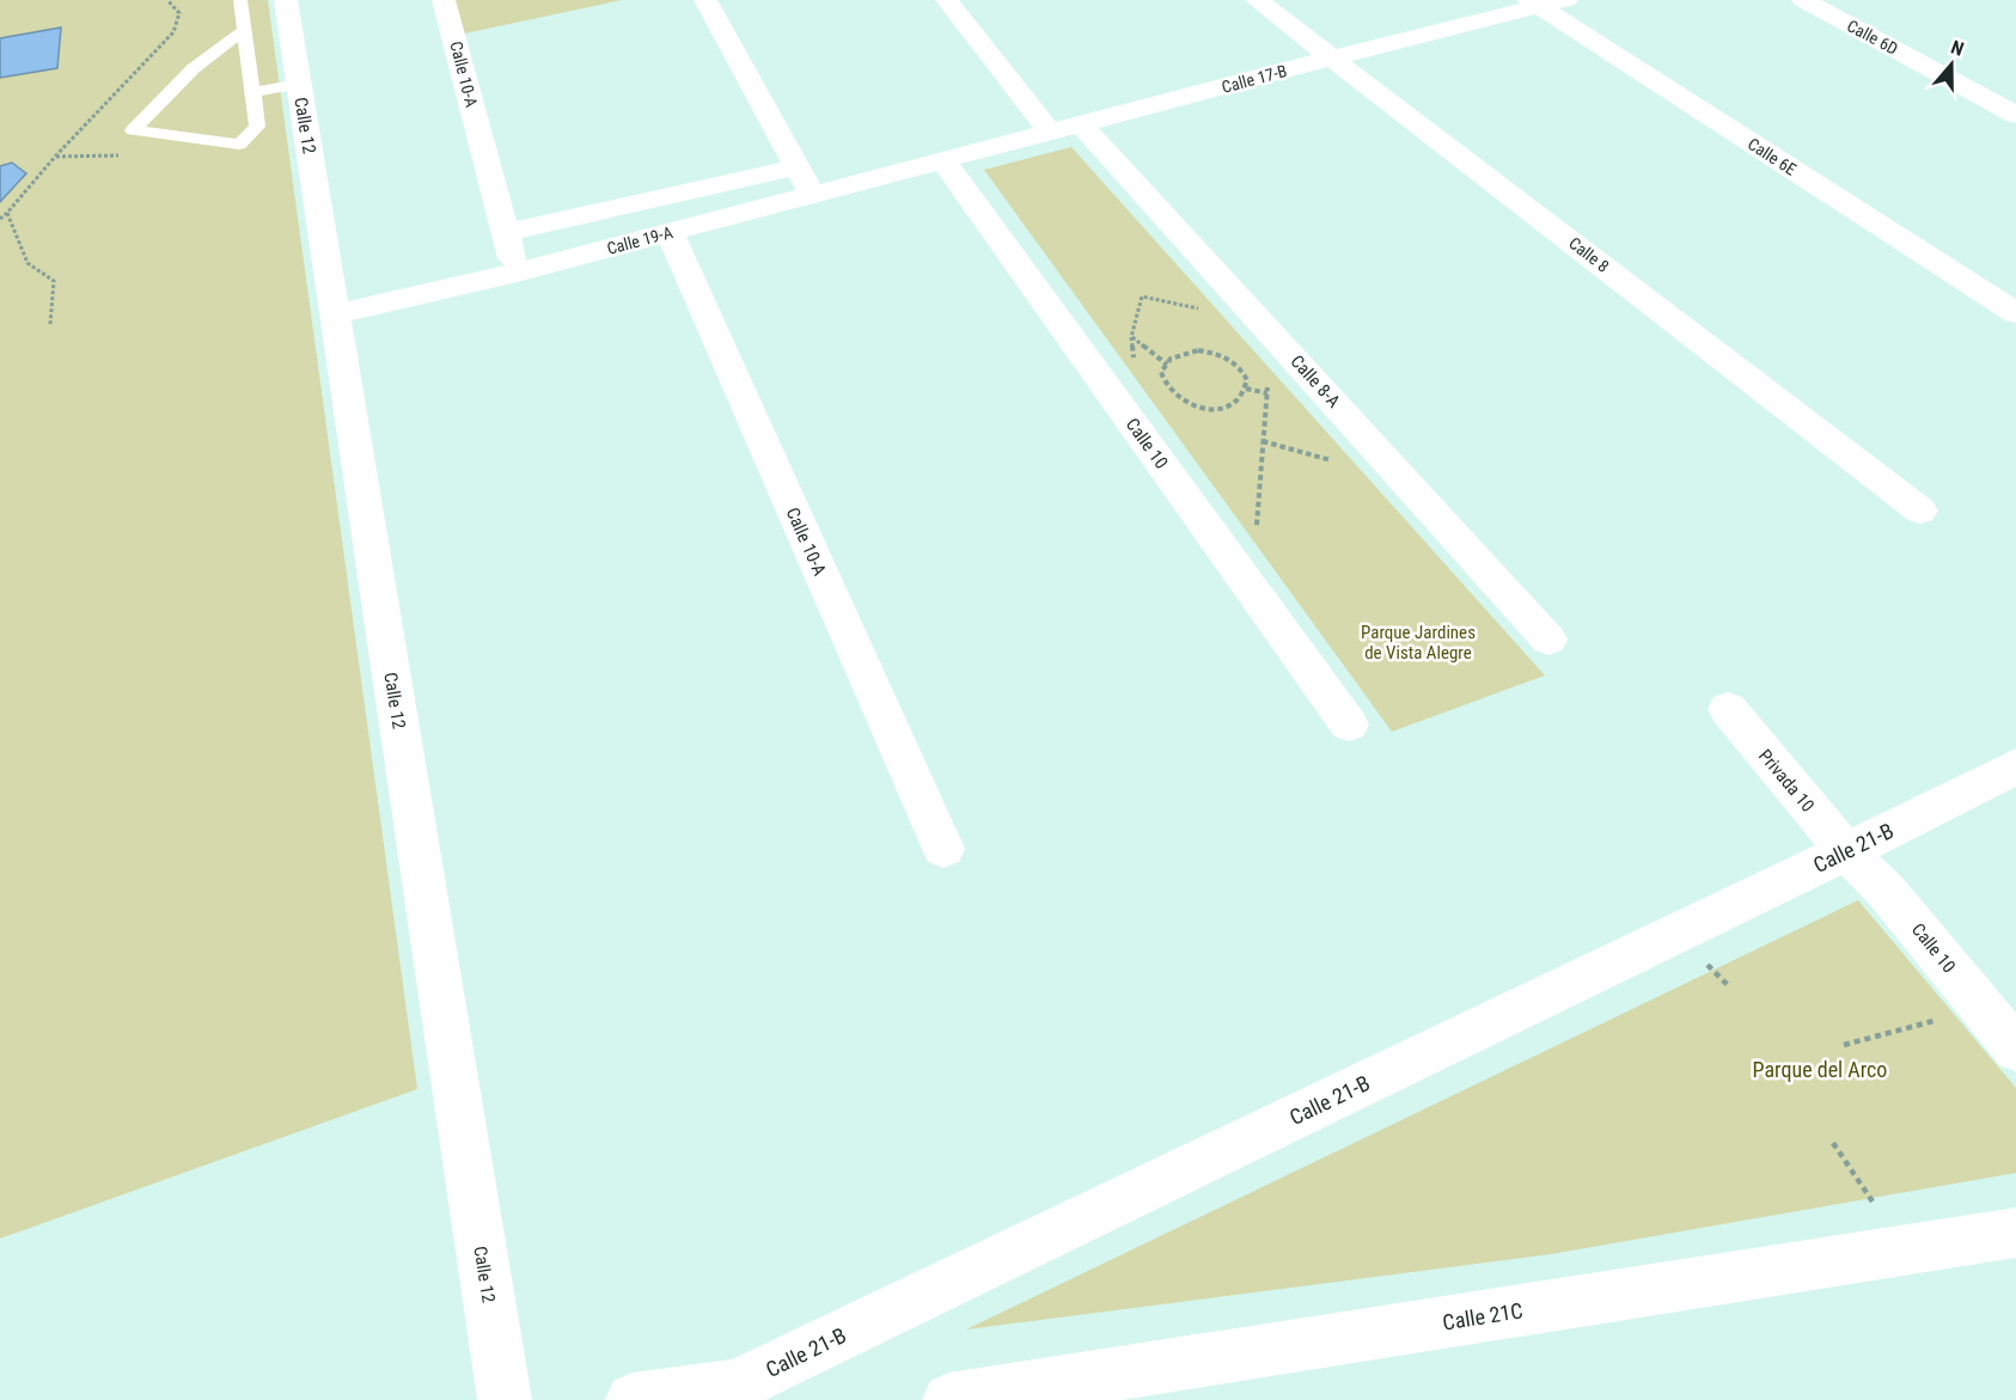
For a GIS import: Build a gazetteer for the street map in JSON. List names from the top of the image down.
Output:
{
  "streets": {
    "street": [
      "Calle 6D",
      "Calle 10-A",
      "Calle 17-B",
      "Calle 12",
      "Calle 6E",
      "Calle 19-A",
      "Calle 8",
      "Calle 8-A",
      "Calle 10",
      "Privada 10",
      "Calle 21-B",
      "Calle 21C"
    ]
  },
  "crossings": [
    ["Calle 10-A", "Calle 19-A"],
    ["Calle 17-B", "Calle 6E"],
    ["Calle 17-B", "Calle 19-A"],
    ["Calle 17-B", "Calle 8"],
    ["Calle 17-B", "Calle 8-A"],
    ["Calle 17-B", "Calle 10"],
    ["Calle 12", "Calle 19-A"],
    ["Calle 19-A", "Calle 10"],
    ["Calle 10", "Privada 10"],
    ["Calle 10", "Calle 21-B"],
    ["Privada 10", "Calle 21-B"]
  ],
  "parks": ["Parque Jardines de Vista Alegre", "Parque del Arco"],
  "north": "top"
}
